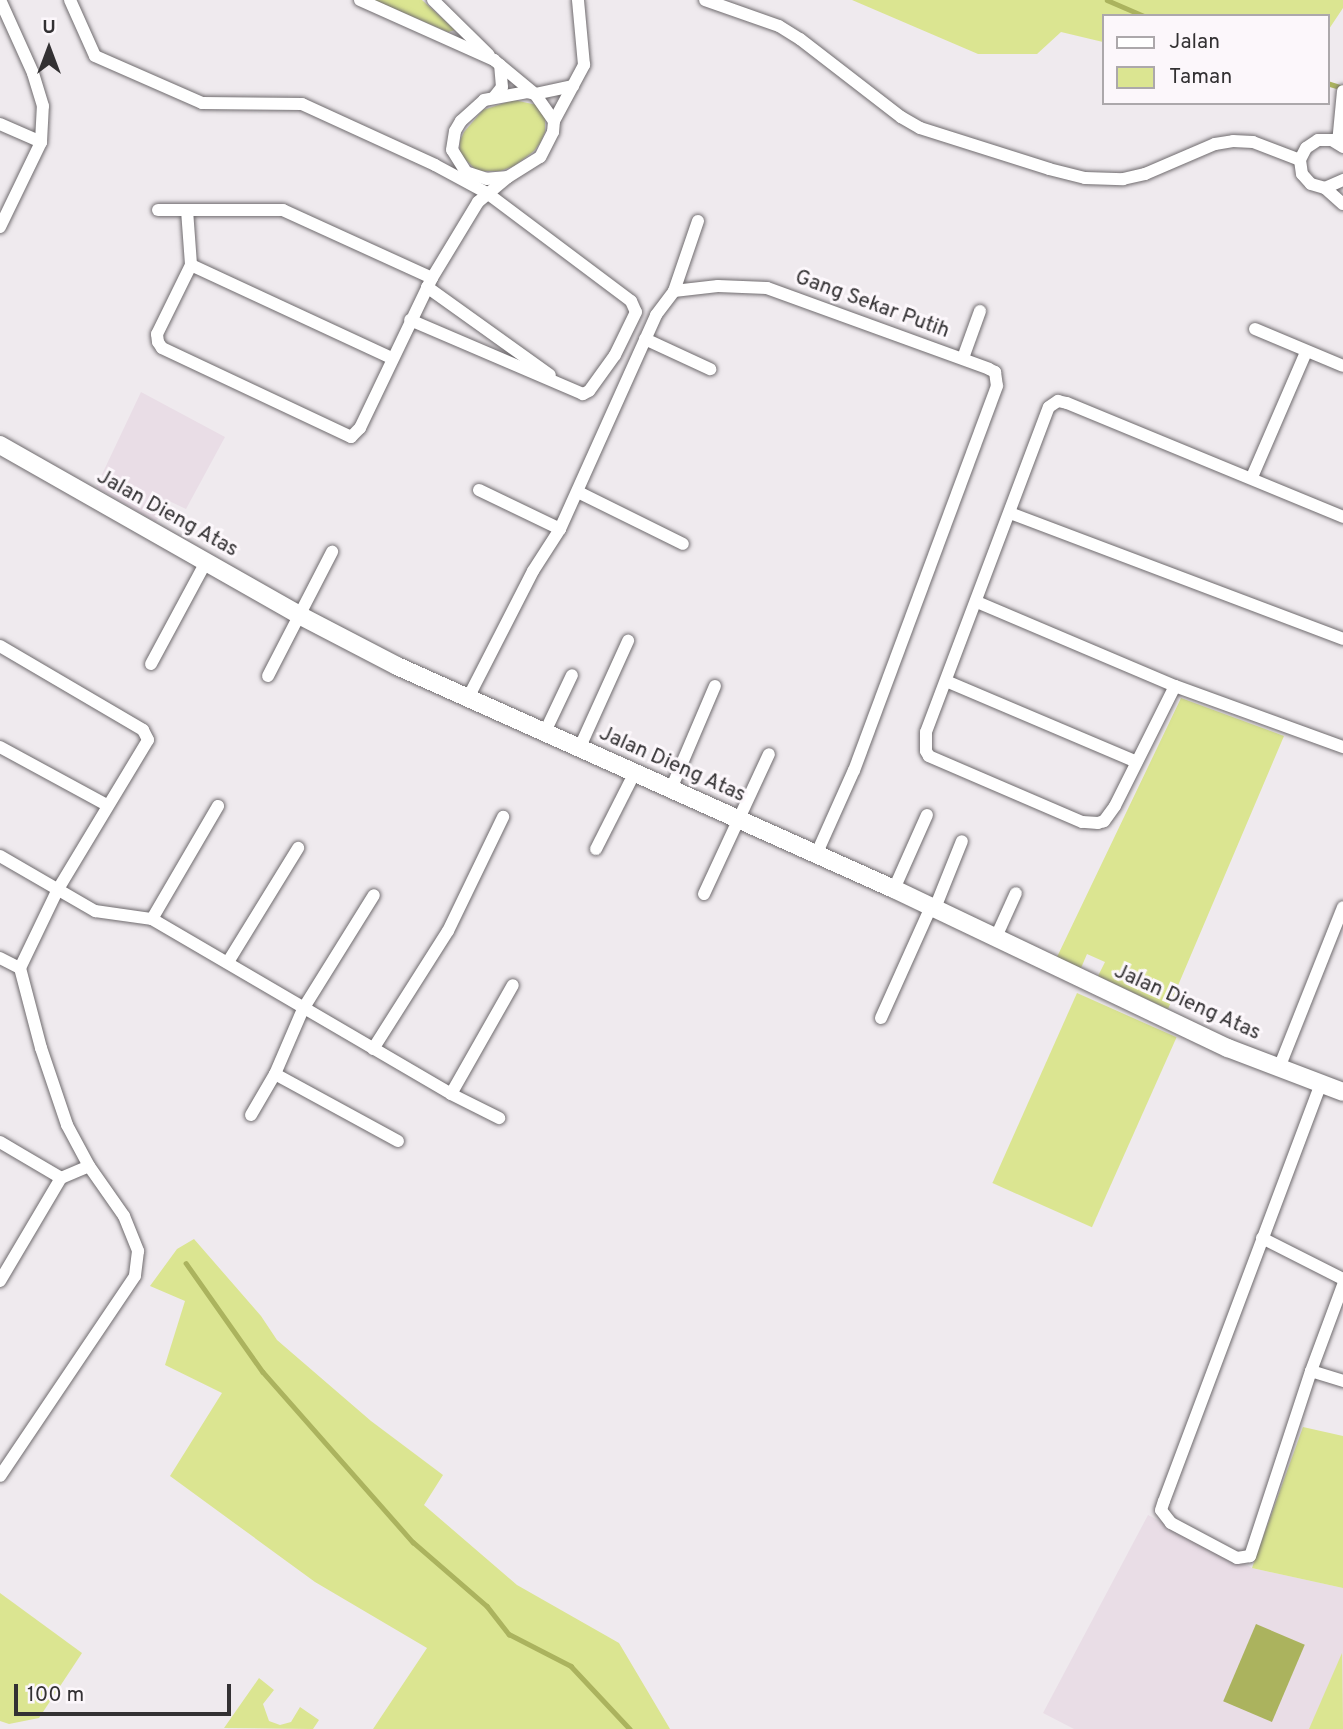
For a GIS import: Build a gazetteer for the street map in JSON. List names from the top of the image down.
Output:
{
  "streets": {
    "street": ["Gang Sekar Putih", "Jalan Dieng Atas"]
  },
  "crossings": [
    ["Gang Sekar Putih", "Jalan Dieng Atas"]
  ],
  "legend": ["Jalan", "Taman"],
  "scale_bar": "100 m",
  "north": "top"
}
